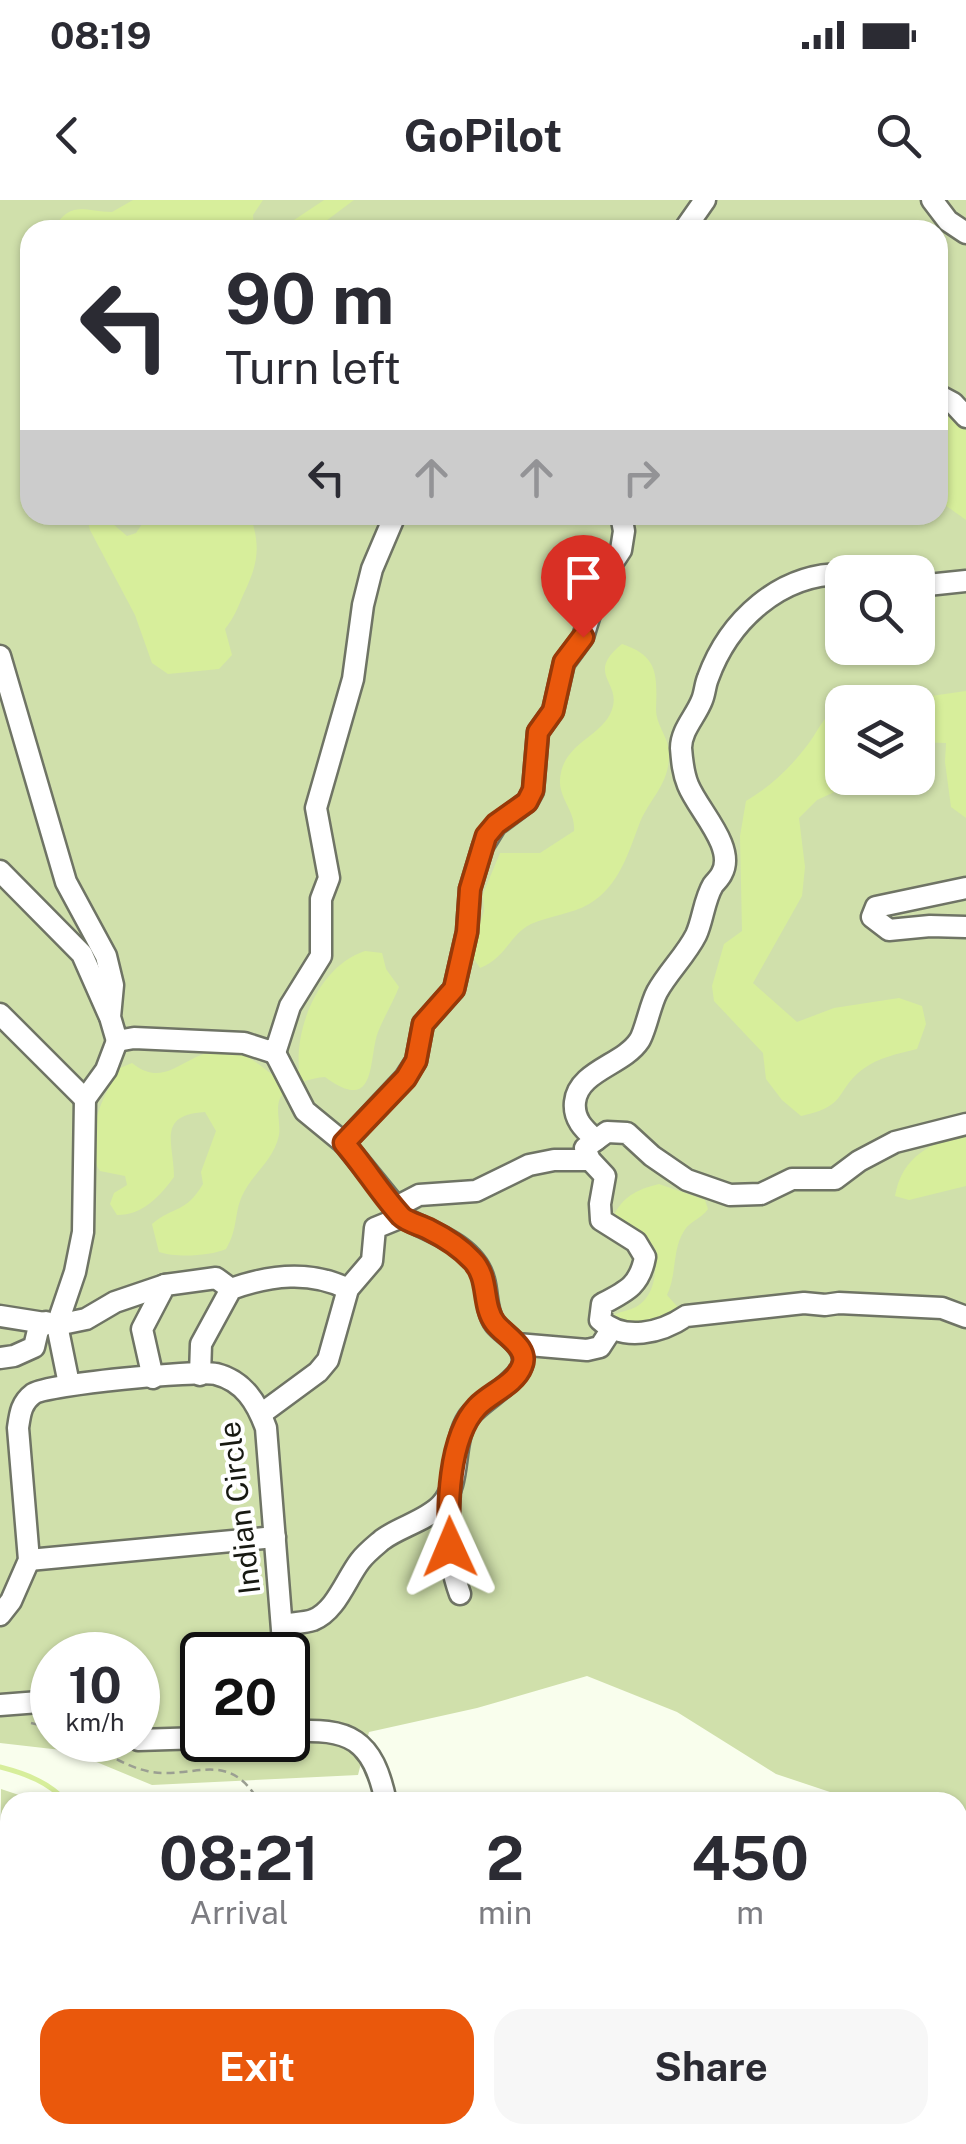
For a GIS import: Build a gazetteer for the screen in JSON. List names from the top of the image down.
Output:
{
  "streets": {
    "lane": ["Indian Circle"]
  },
  "page": {
    "status": "08:19",
    "header": "GoPilot",
    "turn": ["90 m", "Turn left"],
    "speed": "10 km/h",
    "limit": "20",
    "eta": [
      "08:21",
      "Arrival",
      "2",
      "min",
      "450",
      "m"
    ],
    "buttons": ["Exit", "Share"]
  }
}
